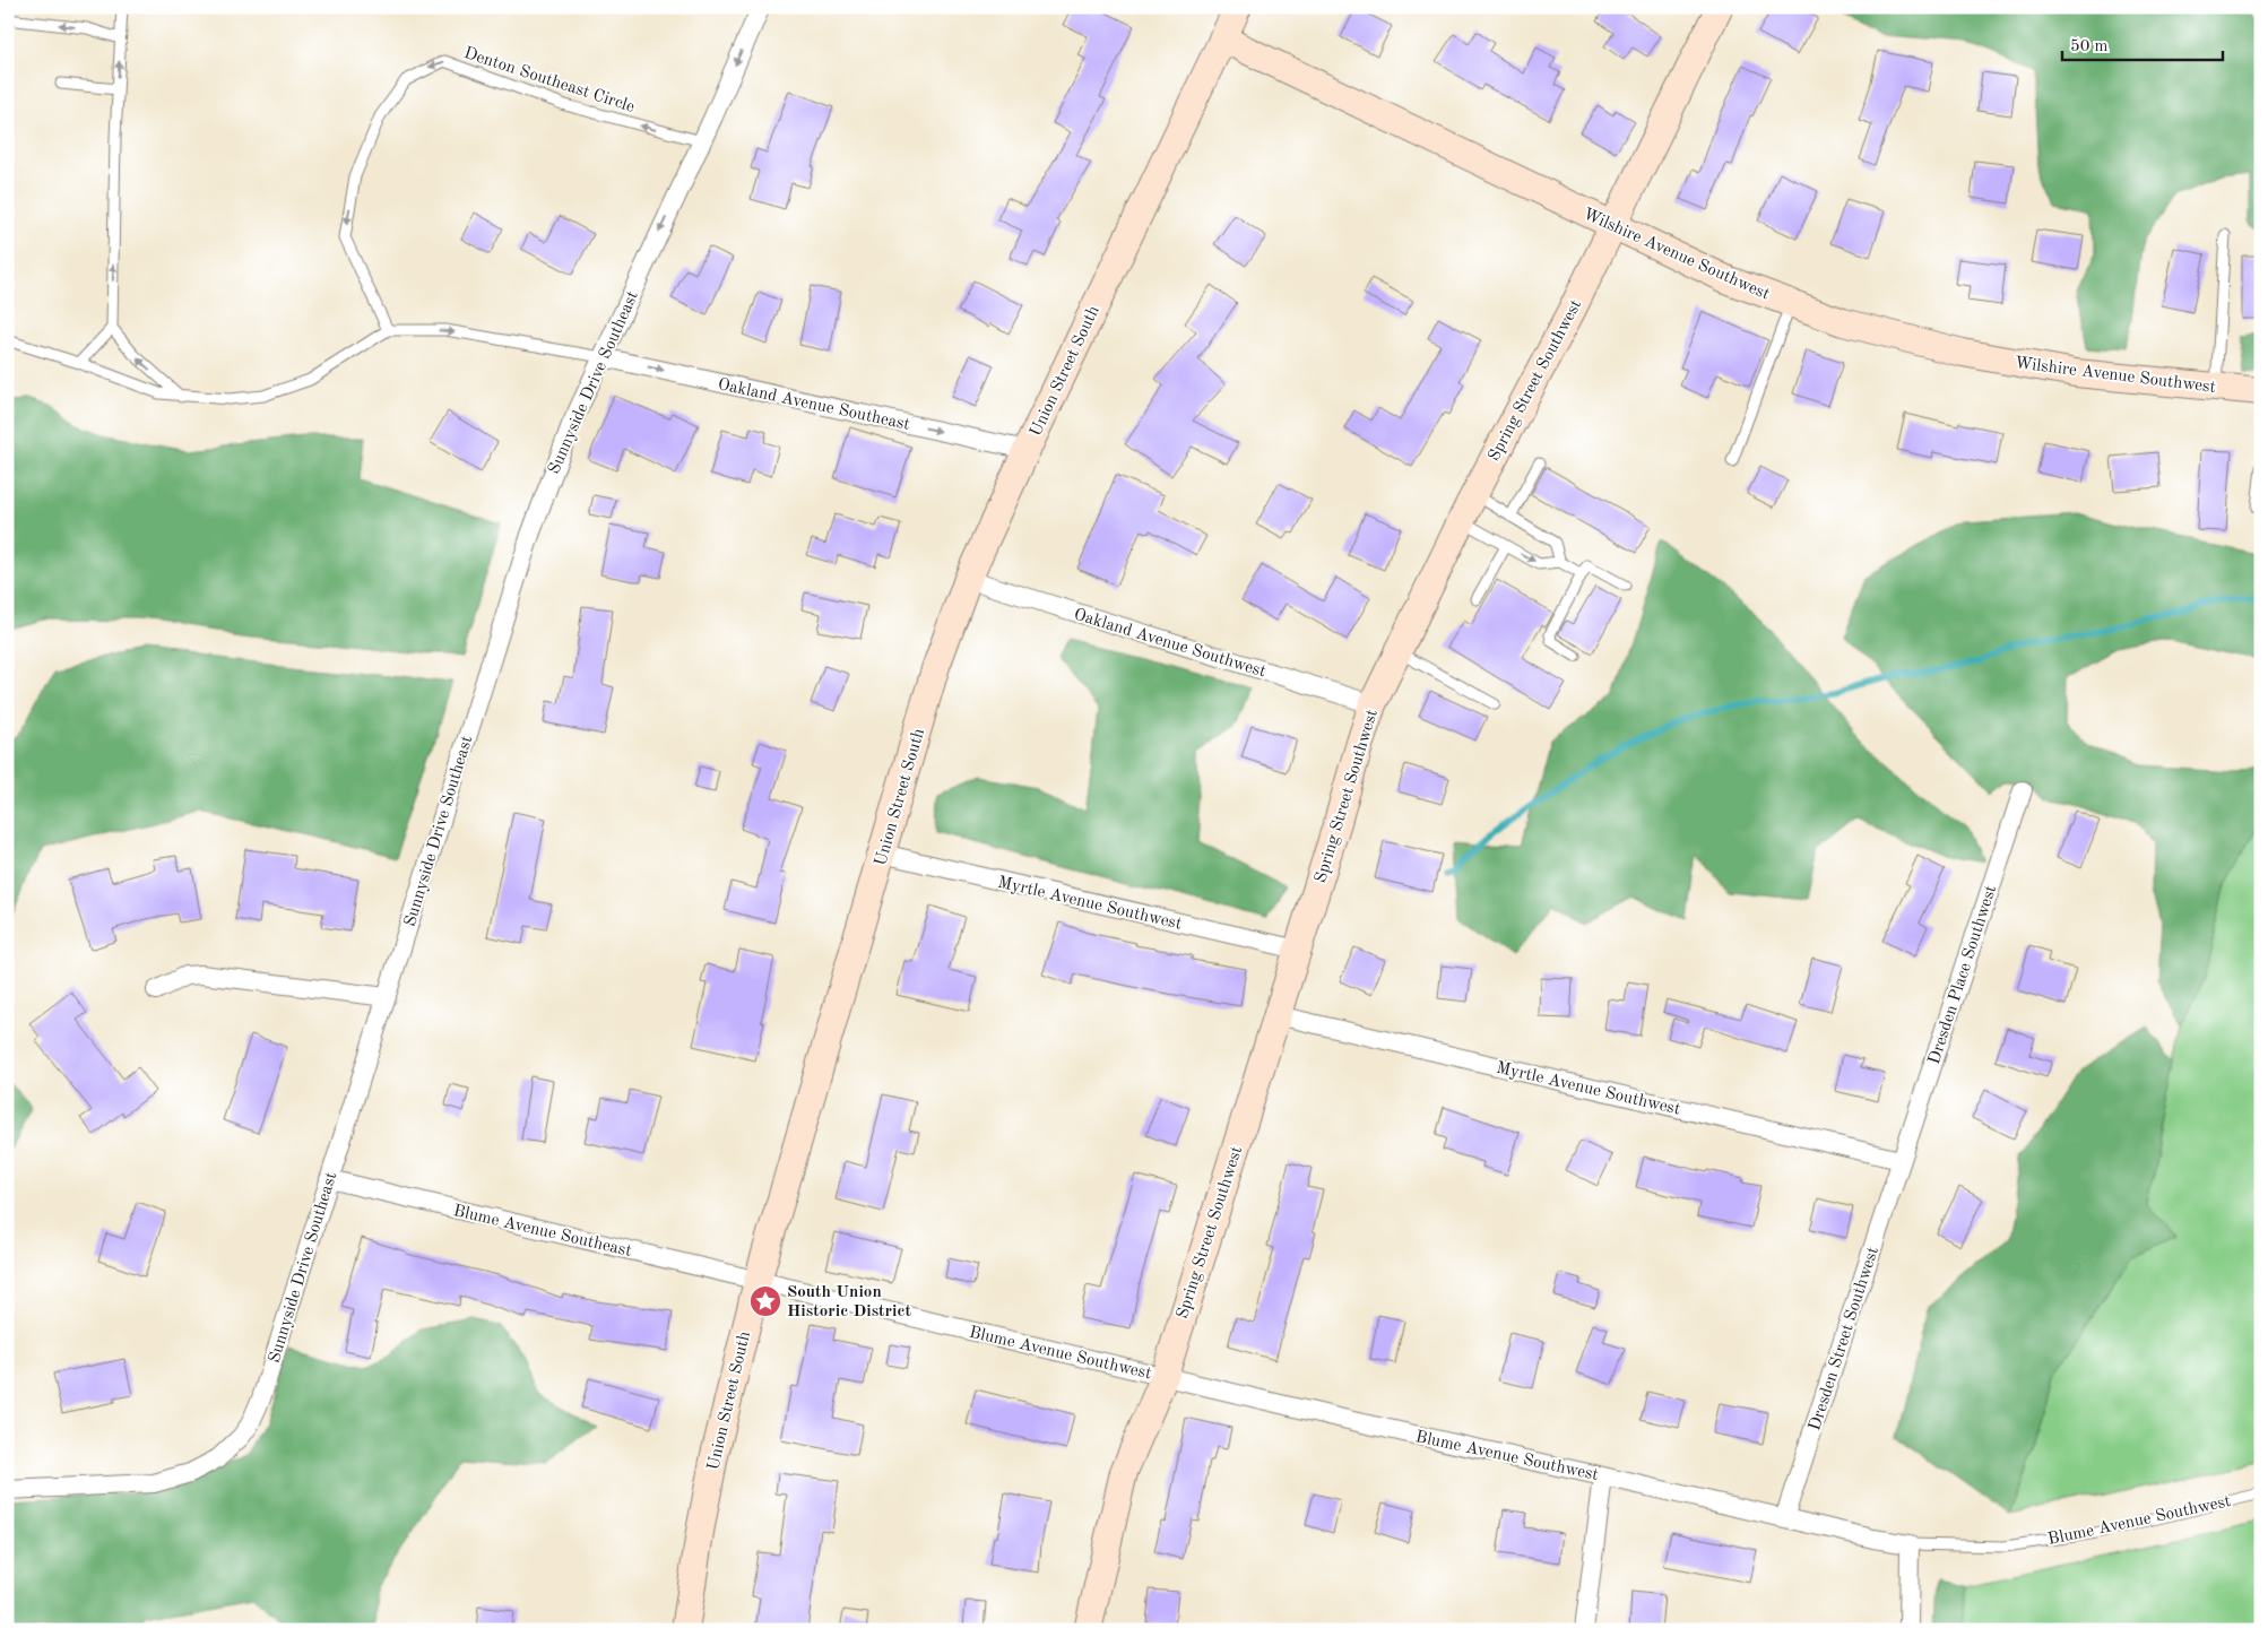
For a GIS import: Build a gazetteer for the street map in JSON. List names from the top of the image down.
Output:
{
  "streets": {
    "street": [
      "Wilshire Avenue Southwest",
      "Union Street South",
      "Spring Street Southwest",
      "Sunnyside Drive Southeast",
      "Oakland Avenue Southeast",
      "Oakland Avenue Southwest",
      "Myrtle Avenue Southwest",
      "Dresden Place Southwest",
      "Blume Avenue Southeast",
      "Dresden Street Southwest",
      "Blume Avenue Southwest"
    ],
    "lane": ["Denton Southeast Circle"]
  },
  "crossings": [
    ["Denton Southeast Circle", "Sunnyside Drive Southeast"],
    ["Wilshire Avenue Southwest", "Union Street South"],
    ["Wilshire Avenue Southwest", "Spring Street Southwest"],
    ["Union Street South", "Oakland Avenue Southeast"],
    ["Union Street South", "Oakland Avenue Southwest"],
    ["Union Street South", "Myrtle Avenue Southwest"],
    ["Union Street South", "Blume Avenue Southeast"],
    ["Union Street South", "Blume Avenue Southwest"],
    ["Spring Street Southwest", "Oakland Avenue Southwest"],
    ["Spring Street Southwest", "Myrtle Avenue Southwest"],
    ["Spring Street Southwest", "Blume Avenue Southwest"],
    ["Sunnyside Drive Southeast", "Oakland Avenue Southeast"],
    ["Sunnyside Drive Southeast", "Blume Avenue Southeast"],
    ["Myrtle Avenue Southwest", "Dresden Place Southwest"],
    ["Myrtle Avenue Southwest", "Dresden Street Southwest"],
    ["Dresden Place Southwest", "Dresden Street Southwest"],
    ["Blume Avenue Southeast", "Blume Avenue Southwest"],
    ["Dresden Street Southwest", "Blume Avenue Southwest"]
  ],
  "one_way": ["Oakland Avenue Southeast"],
  "places": {
    "place": ["South Union Historic District"]
  },
  "scale_bar": "50 m"
}
